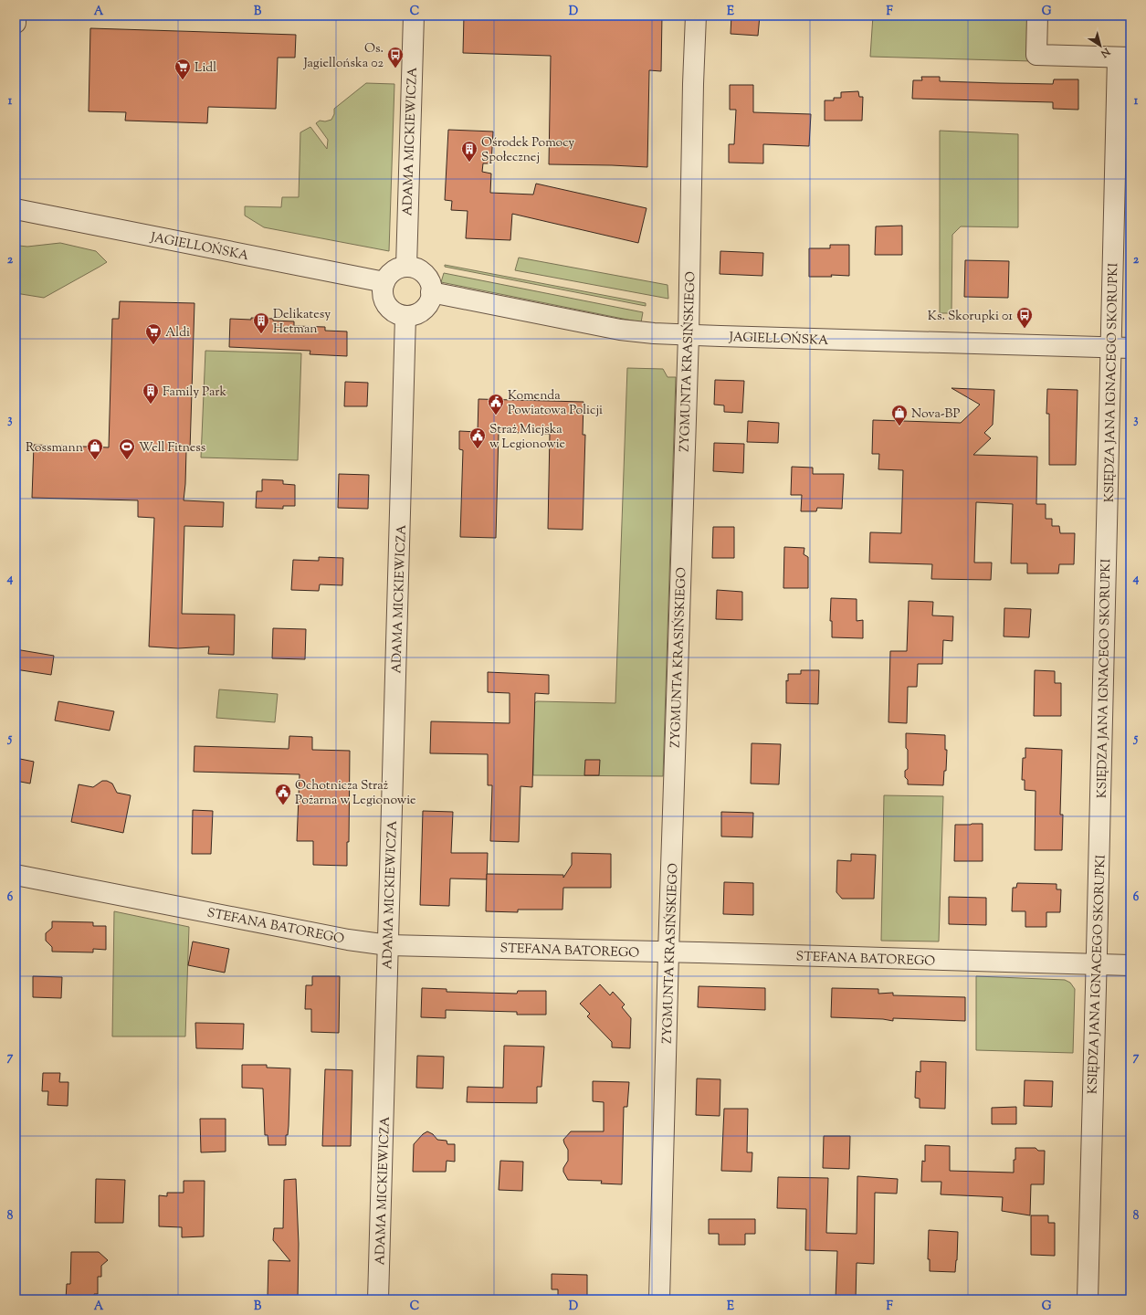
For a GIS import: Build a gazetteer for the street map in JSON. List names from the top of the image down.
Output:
{
  "streets": {
    "street": [
      "ADAMA MICKIEWICZA",
      "JAGIELLOŃSKA",
      "ZYGMUNTA KRASIŃSKIEGO",
      "KSIĘDZA JANA IGNACEGO SKORUPKI",
      "STEFANA BATOREGO"
    ]
  },
  "crossings": [
    ["ADAMA MICKIEWICZA", "JAGIELLOŃSKA"],
    ["ADAMA MICKIEWICZA", "STEFANA BATOREGO"],
    ["JAGIELLOŃSKA", "ZYGMUNTA KRASIŃSKIEGO"],
    ["JAGIELLOŃSKA", "KSIĘDZA JANA IGNACEGO SKORUPKI"],
    ["ZYGMUNTA KRASIŃSKIEGO", "STEFANA BATOREGO"],
    ["KSIĘDZA JANA IGNACEGO SKORUPKI", "STEFANA BATOREGO"]
  ],
  "places": {
    "bus stop": ["Os. Jagiellońska 02", "Ks. Skorupki 01"],
    "supermarket": ["Lidl", "Aldi"],
    "building": ["Ośrodek Pomocy Społecznej", "Delikatesy Hetman", "Family Park"],
    "public building": ["Komenda Powiatowa Policji", "Straż Miejska w Legionowie", "Ochotnicza Straż Pożarna w Legionowie"],
    "shop": ["Nova-BP", "Rossmann"],
    "sports": ["Well Fitness"]
  },
  "north": "bottom right",
  "grid": {
    "columns": [
      "A",
      "B",
      "C",
      "D",
      "E",
      "F",
      "G"
    ],
    "rows": [
      "1",
      "2",
      "3",
      "4",
      "5",
      "6",
      "7",
      "8"
    ]
  }
}
